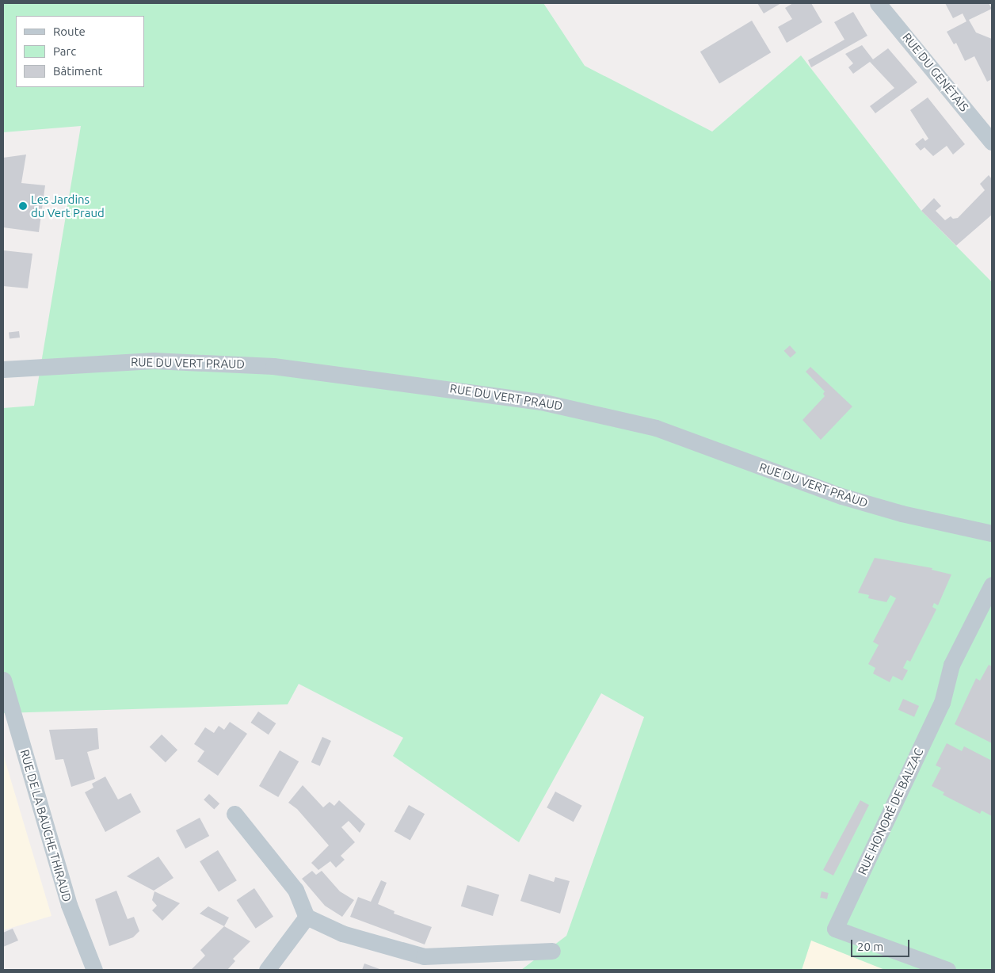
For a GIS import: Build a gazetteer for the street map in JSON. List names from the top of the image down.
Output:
{
  "streets": {
    "street": [
      "RUE DU GENÉTAIS",
      "RUE DU VERT PRAUD",
      "RUE HONORÉ DE BALZAC",
      "RUE DE LA BAUCHE THIRAUD"
    ]
  },
  "places": ["Les Jardins du Vert Praud"],
  "legend": ["Route", "Parc", "Bâtiment"],
  "scale_bar": "20 m"
}
